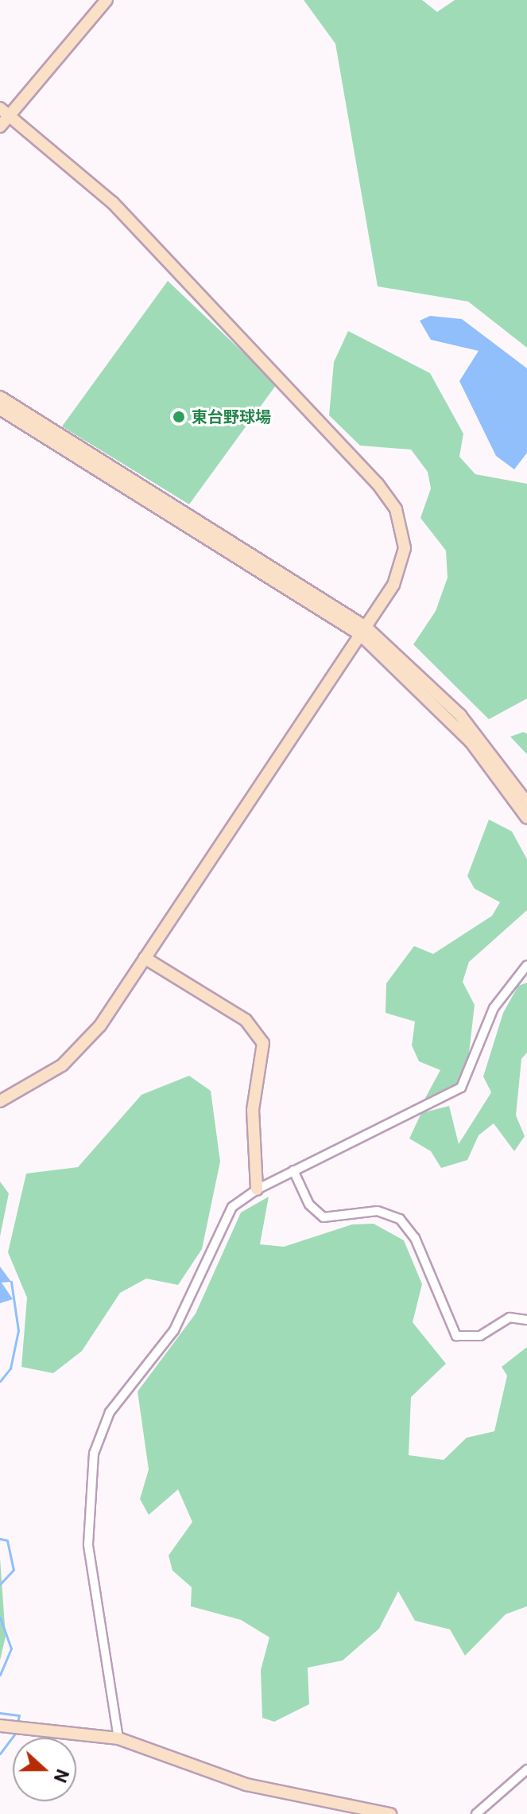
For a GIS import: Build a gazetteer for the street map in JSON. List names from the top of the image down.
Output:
{
  "places": ["東台野球場"],
  "north": "right"
}
